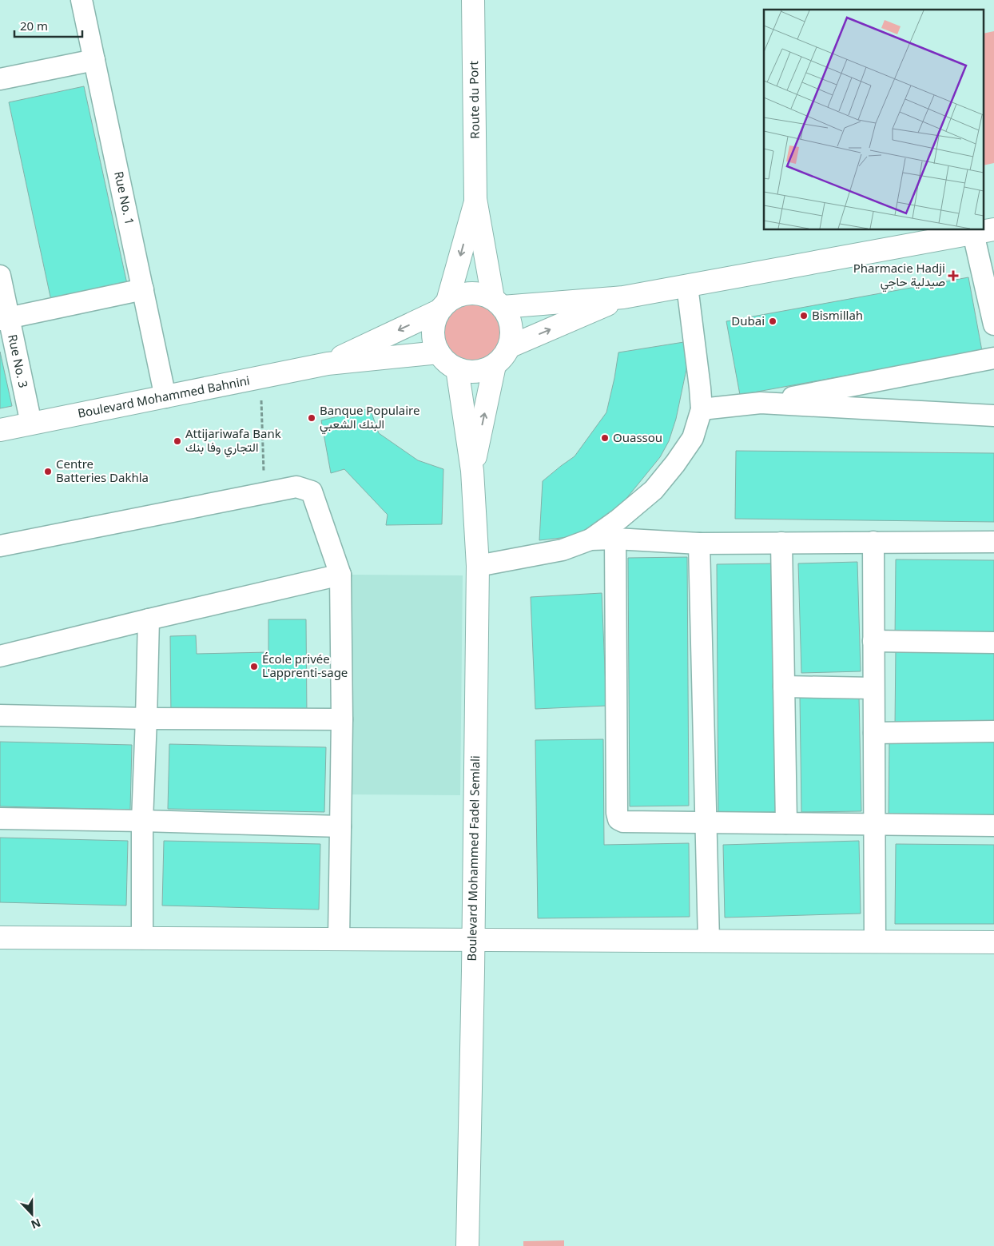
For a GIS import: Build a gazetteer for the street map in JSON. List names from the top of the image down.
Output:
{
  "streets": {
    "street": [
      "Route du Port",
      "Rue No. 1",
      "Rue No. 3",
      "Boulevard Mohammed Bahnini",
      "Boulevard Mohammed Fadel Semlali"
    ]
  },
  "crossings": [
    ["Route du Port", "Boulevard Mohammed Bahnini"],
    ["Route du Port", "Boulevard Mohammed Fadel Semlali"],
    ["Rue No. 1", "Boulevard Mohammed Bahnini"],
    ["Rue No. 3", "Boulevard Mohammed Bahnini"],
    ["Boulevard Mohammed Bahnini", "Boulevard Mohammed Fadel Semlali"]
  ],
  "places": {
    "health": ["Pharmacie Hadji صيدلية حاجي"],
    "other": [
      "Bismillah",
      "Dubai",
      "Banque Populaire البنك الشعبي",
      "Ouassou",
      "Attijariwafa Bank التجاري وفا بنك",
      "Centre Batteries Dakhla",
      "École privée L'apprenti-sage"
    ]
  },
  "scale_bar": "20 m",
  "north": "bottom"
}
